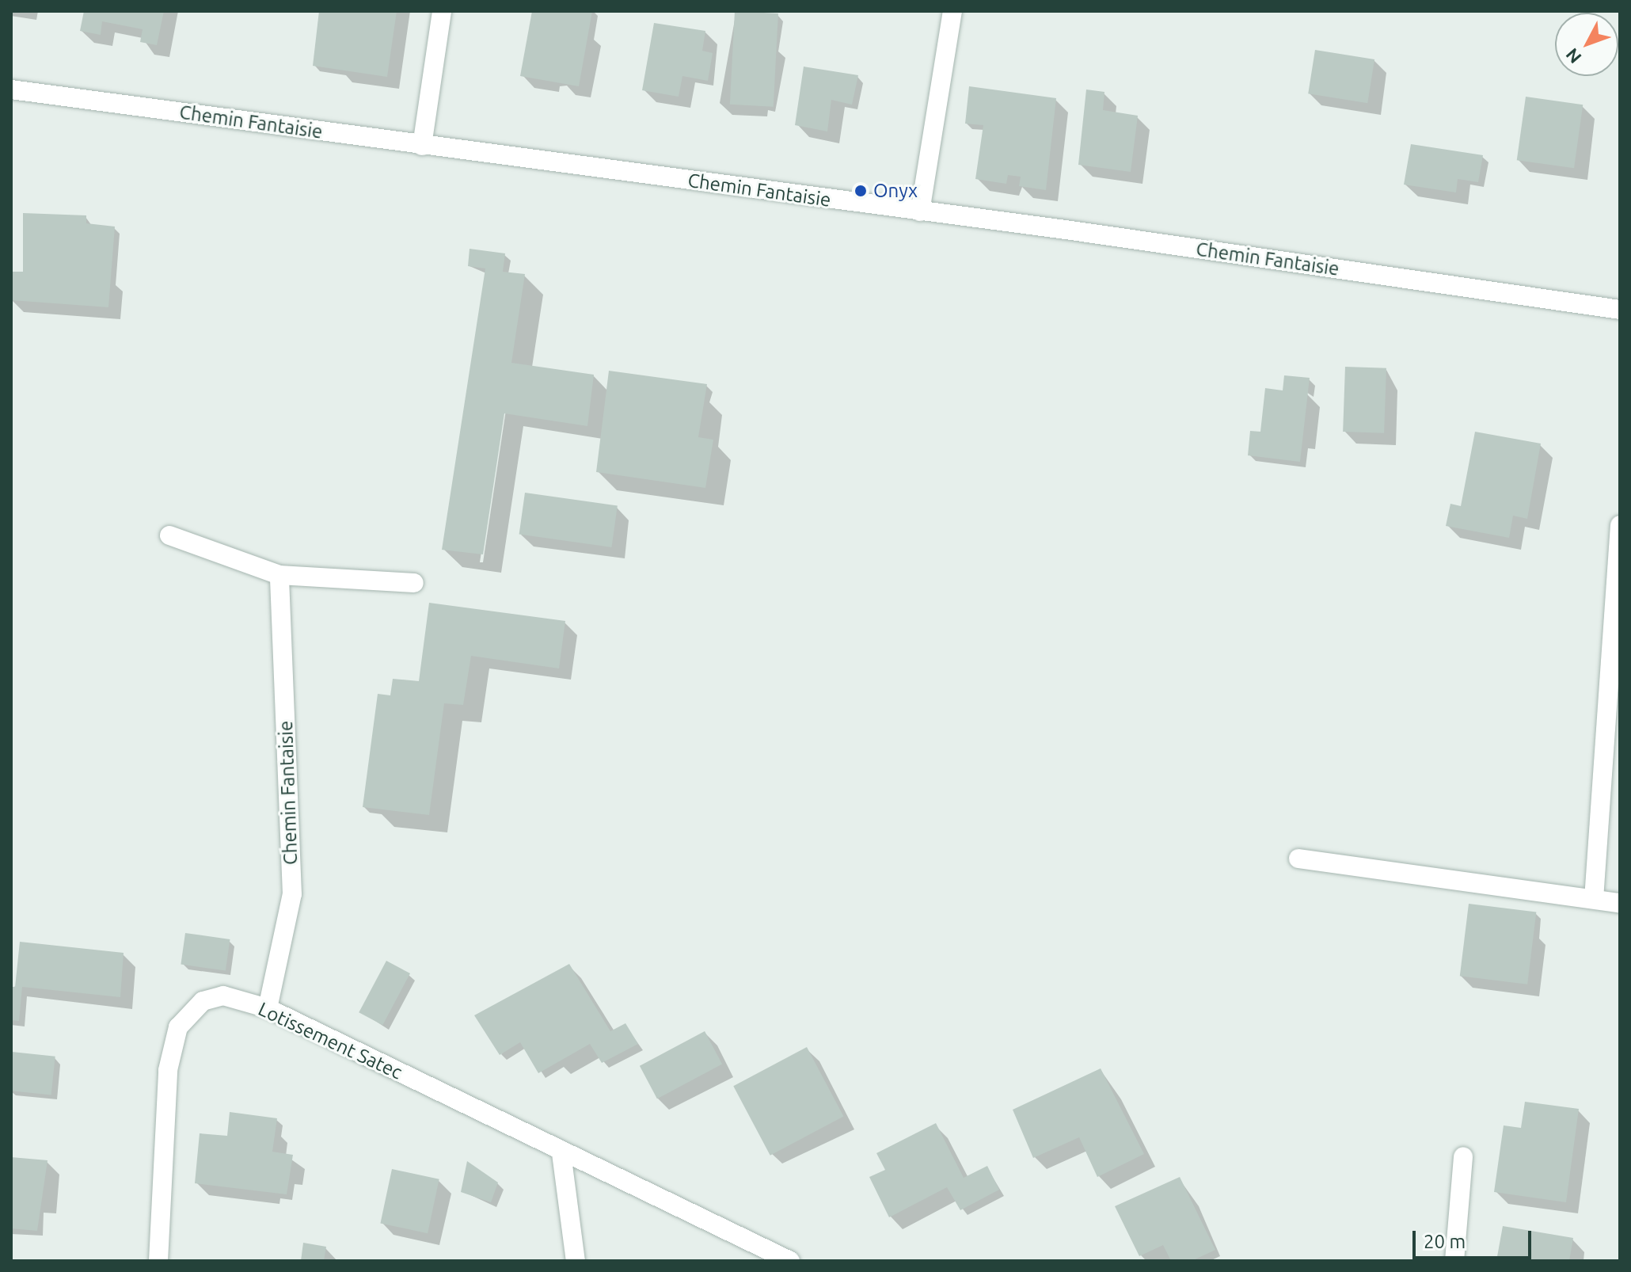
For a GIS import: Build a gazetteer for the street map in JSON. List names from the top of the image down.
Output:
{
  "streets": {
    "street": ["Chemin Fantaisie", "Lotissement Satec"]
  },
  "crossings": [
    ["Chemin Fantaisie", "Lotissement Satec"]
  ],
  "places": ["Onyx"],
  "scale_bar": "20 m",
  "north": "bottom left"
}
